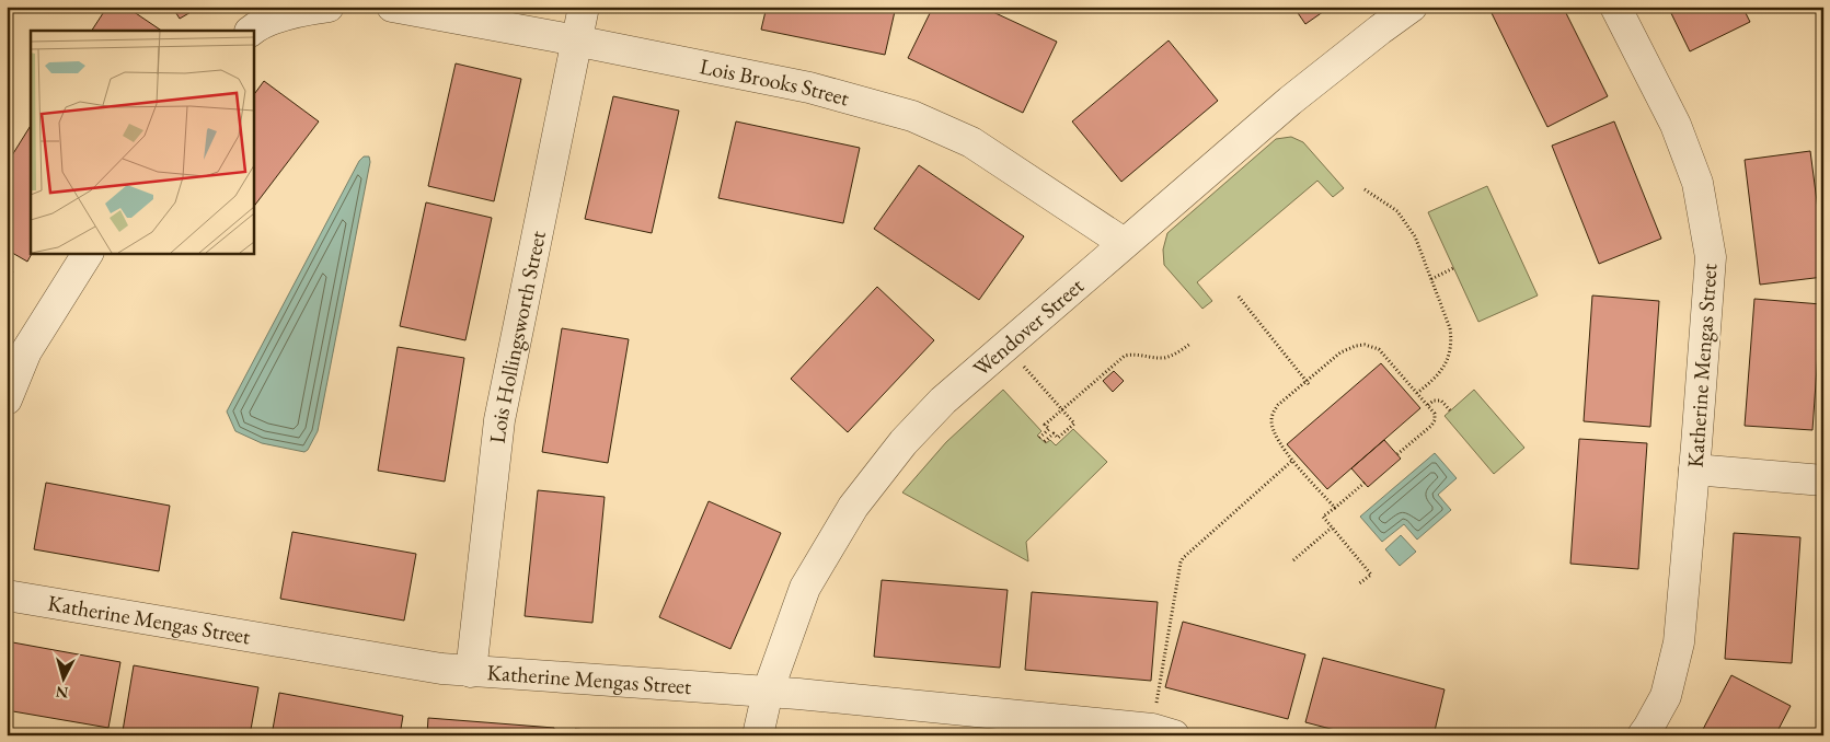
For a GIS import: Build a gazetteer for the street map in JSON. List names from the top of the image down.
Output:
{
  "streets": {
    "street": [
      "Lois Brooks Street",
      "Wendover Street",
      "Lois Hollingsworth Street",
      "Katherine Mengas Street"
    ]
  },
  "crossings": [
    ["Lois Brooks Street", "Wendover Street"],
    ["Lois Brooks Street", "Lois Hollingsworth Street"],
    ["Wendover Street", "Katherine Mengas Street"],
    ["Lois Hollingsworth Street", "Katherine Mengas Street"]
  ],
  "north": "bottom"
}
